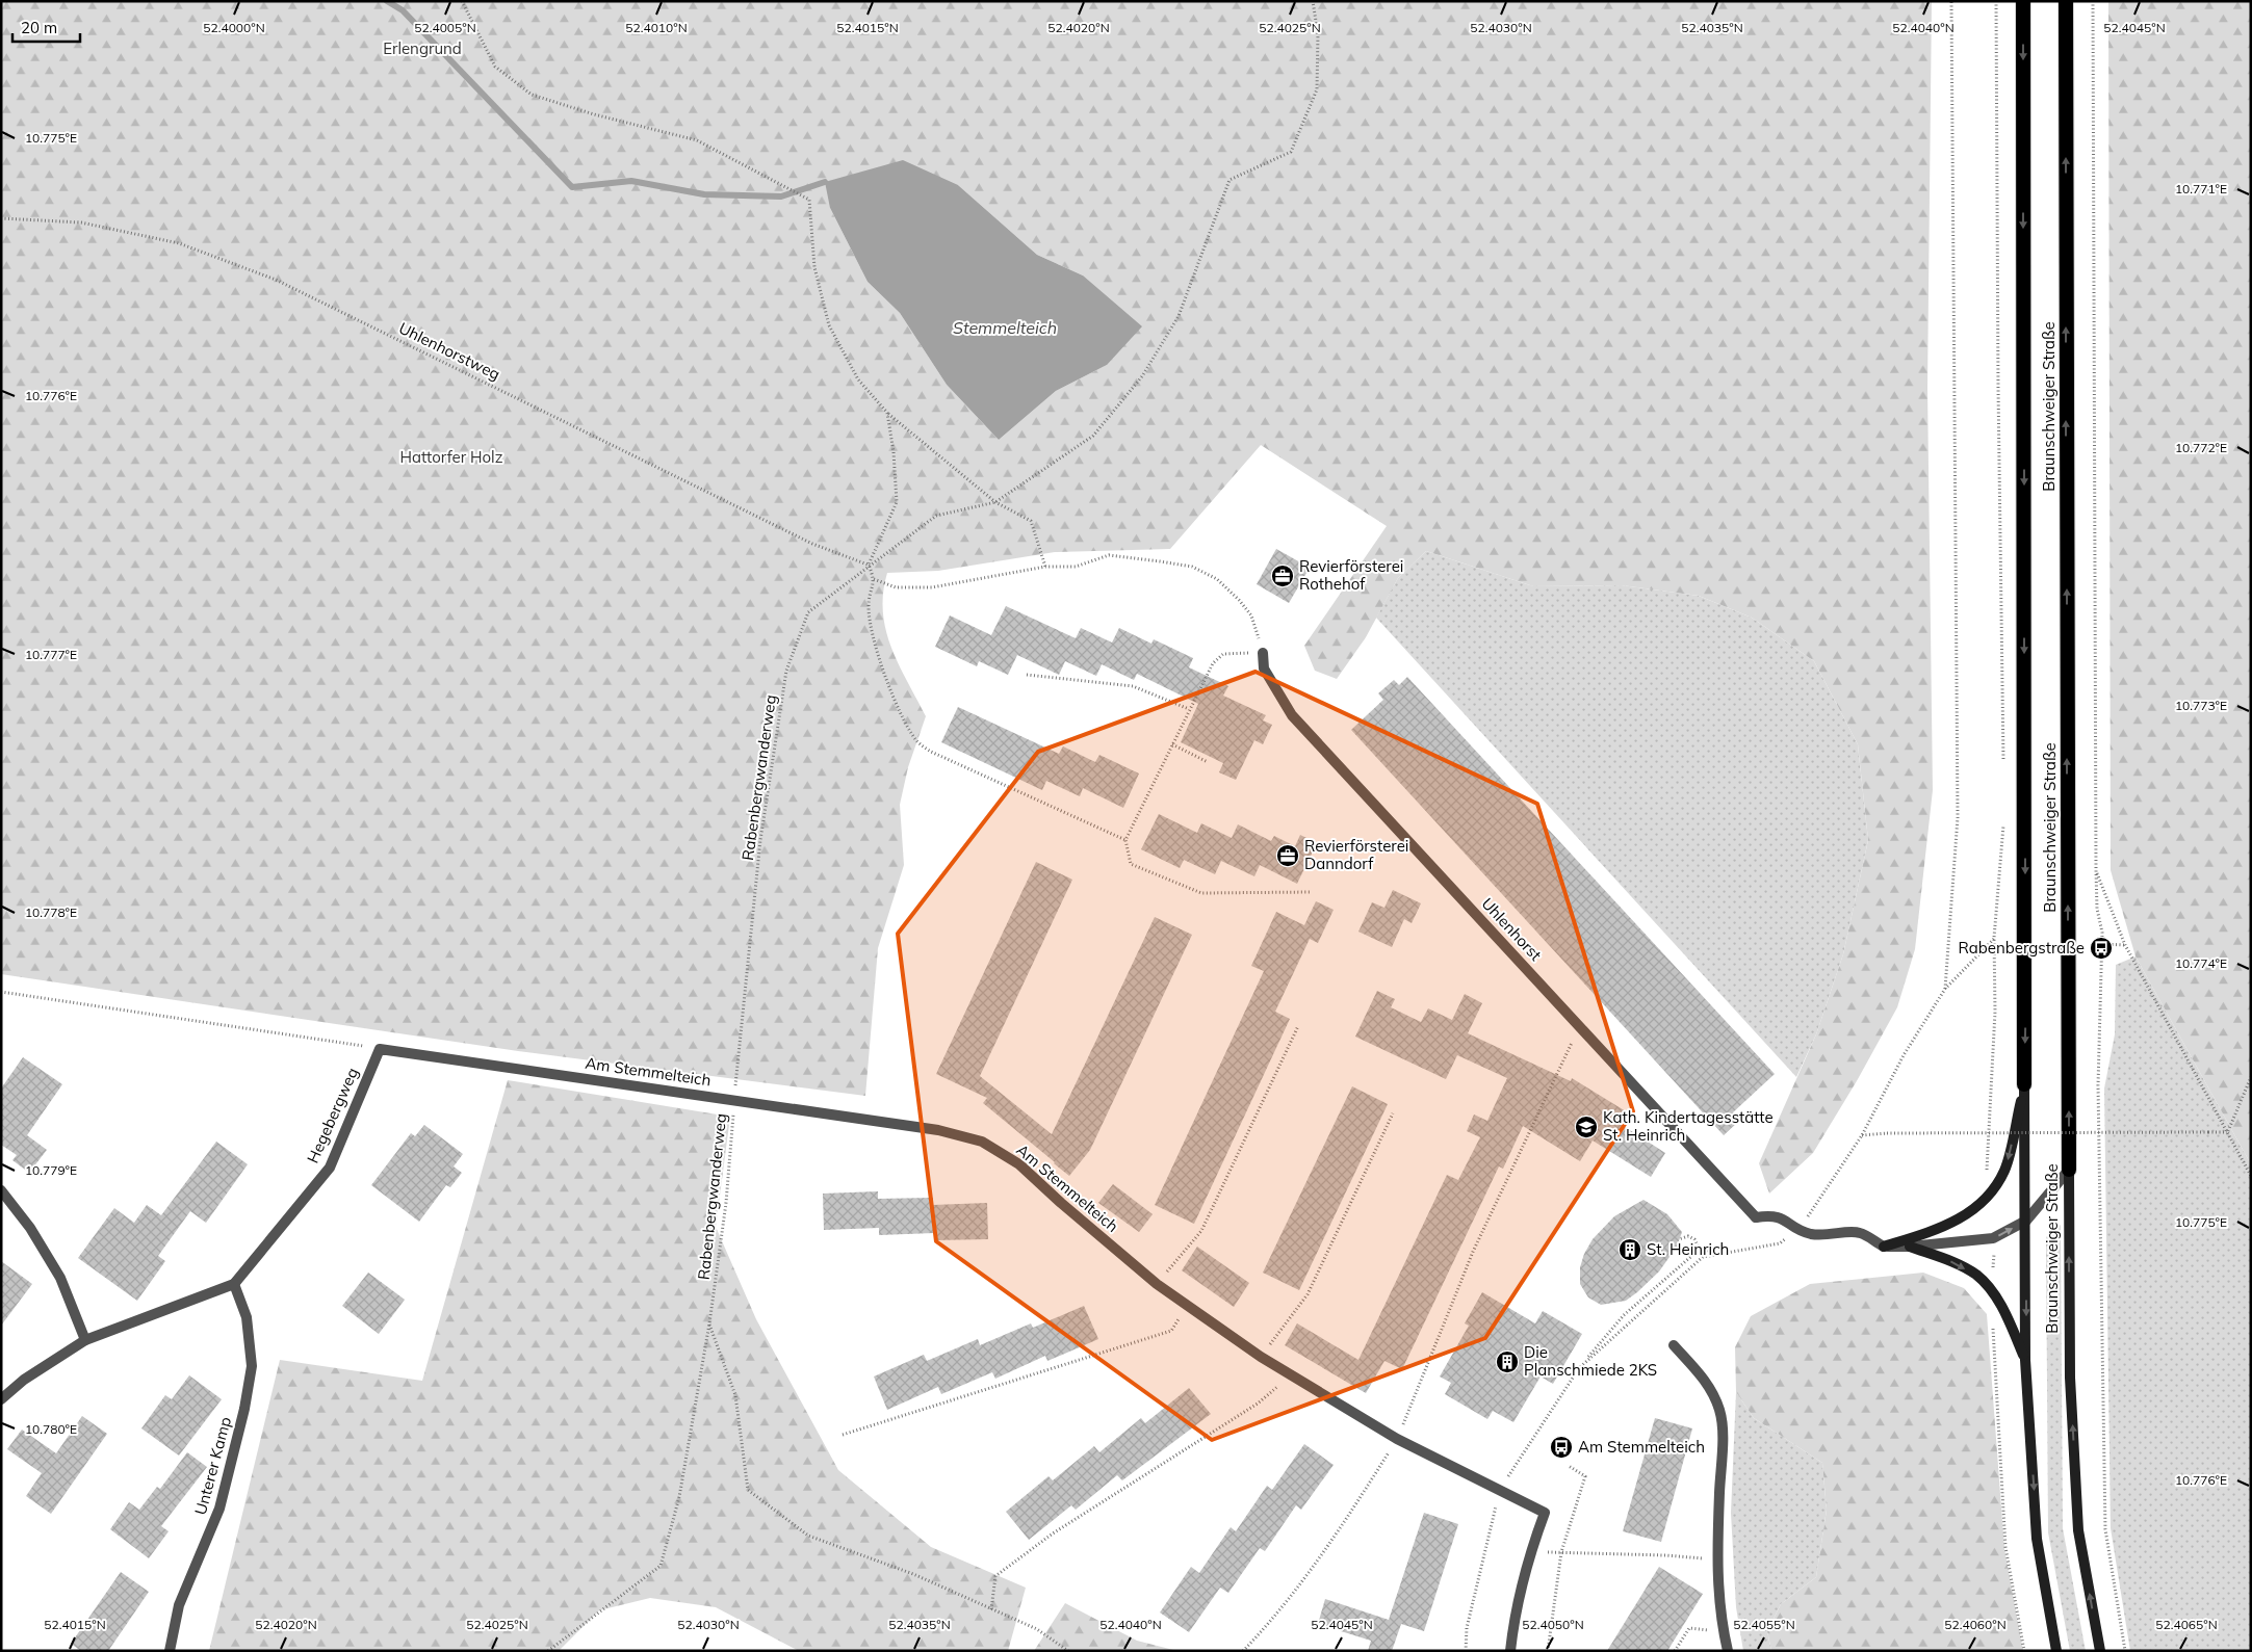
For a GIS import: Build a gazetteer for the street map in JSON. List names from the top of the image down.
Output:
{
  "streets": {
    "highway": ["Braunschweiger Straße"],
    "street": [
      "Uhlenhorst",
      "Am Stemmelteich",
      "Hegebergweg",
      "Unterer Kamp"
    ],
    "path": ["Uhlenhorstweg", "Rabenbergwanderweg"]
  },
  "crossings": [
    ["Uhlenhorstweg", "Rabenbergwanderweg"],
    ["Rabenbergwanderweg", "Am Stemmelteich"],
    ["Am Stemmelteich", "Hegebergweg"],
    ["Hegebergweg", "Unterer Kamp"]
  ],
  "water": ["Stemmelteich"],
  "parks": ["Erlengrund", "Hattorfer Holz"],
  "places": {
    "office": ["Revierförsterei Rothehof", "Revierförsterei Danndorf"],
    "bus stop": ["Rabenbergstraße", "Am Stemmelteich"],
    "school or university": ["Kath. Kindertagesstätte St. Heinrich"],
    "building": ["St. Heinrich", "Die Planschmiede 2KS"]
  },
  "scale_bar": "20 m",
  "coordinates": [
    "52.4000°N",
    "52.4005°N",
    "52.4010°N",
    "52.4015°N",
    "52.4020°N",
    "52.4025°N",
    "52.4030°N",
    "52.4035°N",
    "52.4040°N",
    "52.4045°N",
    "10.775°E",
    "10.771°E",
    "10.776°E",
    "10.772°E",
    "10.777°E",
    "10.773°E",
    "10.778°E",
    "10.774°E",
    "10.779°E",
    "10.780°E",
    "52.4050°N",
    "52.4055°N",
    "52.4060°N",
    "52.4065°N"
  ]
}
